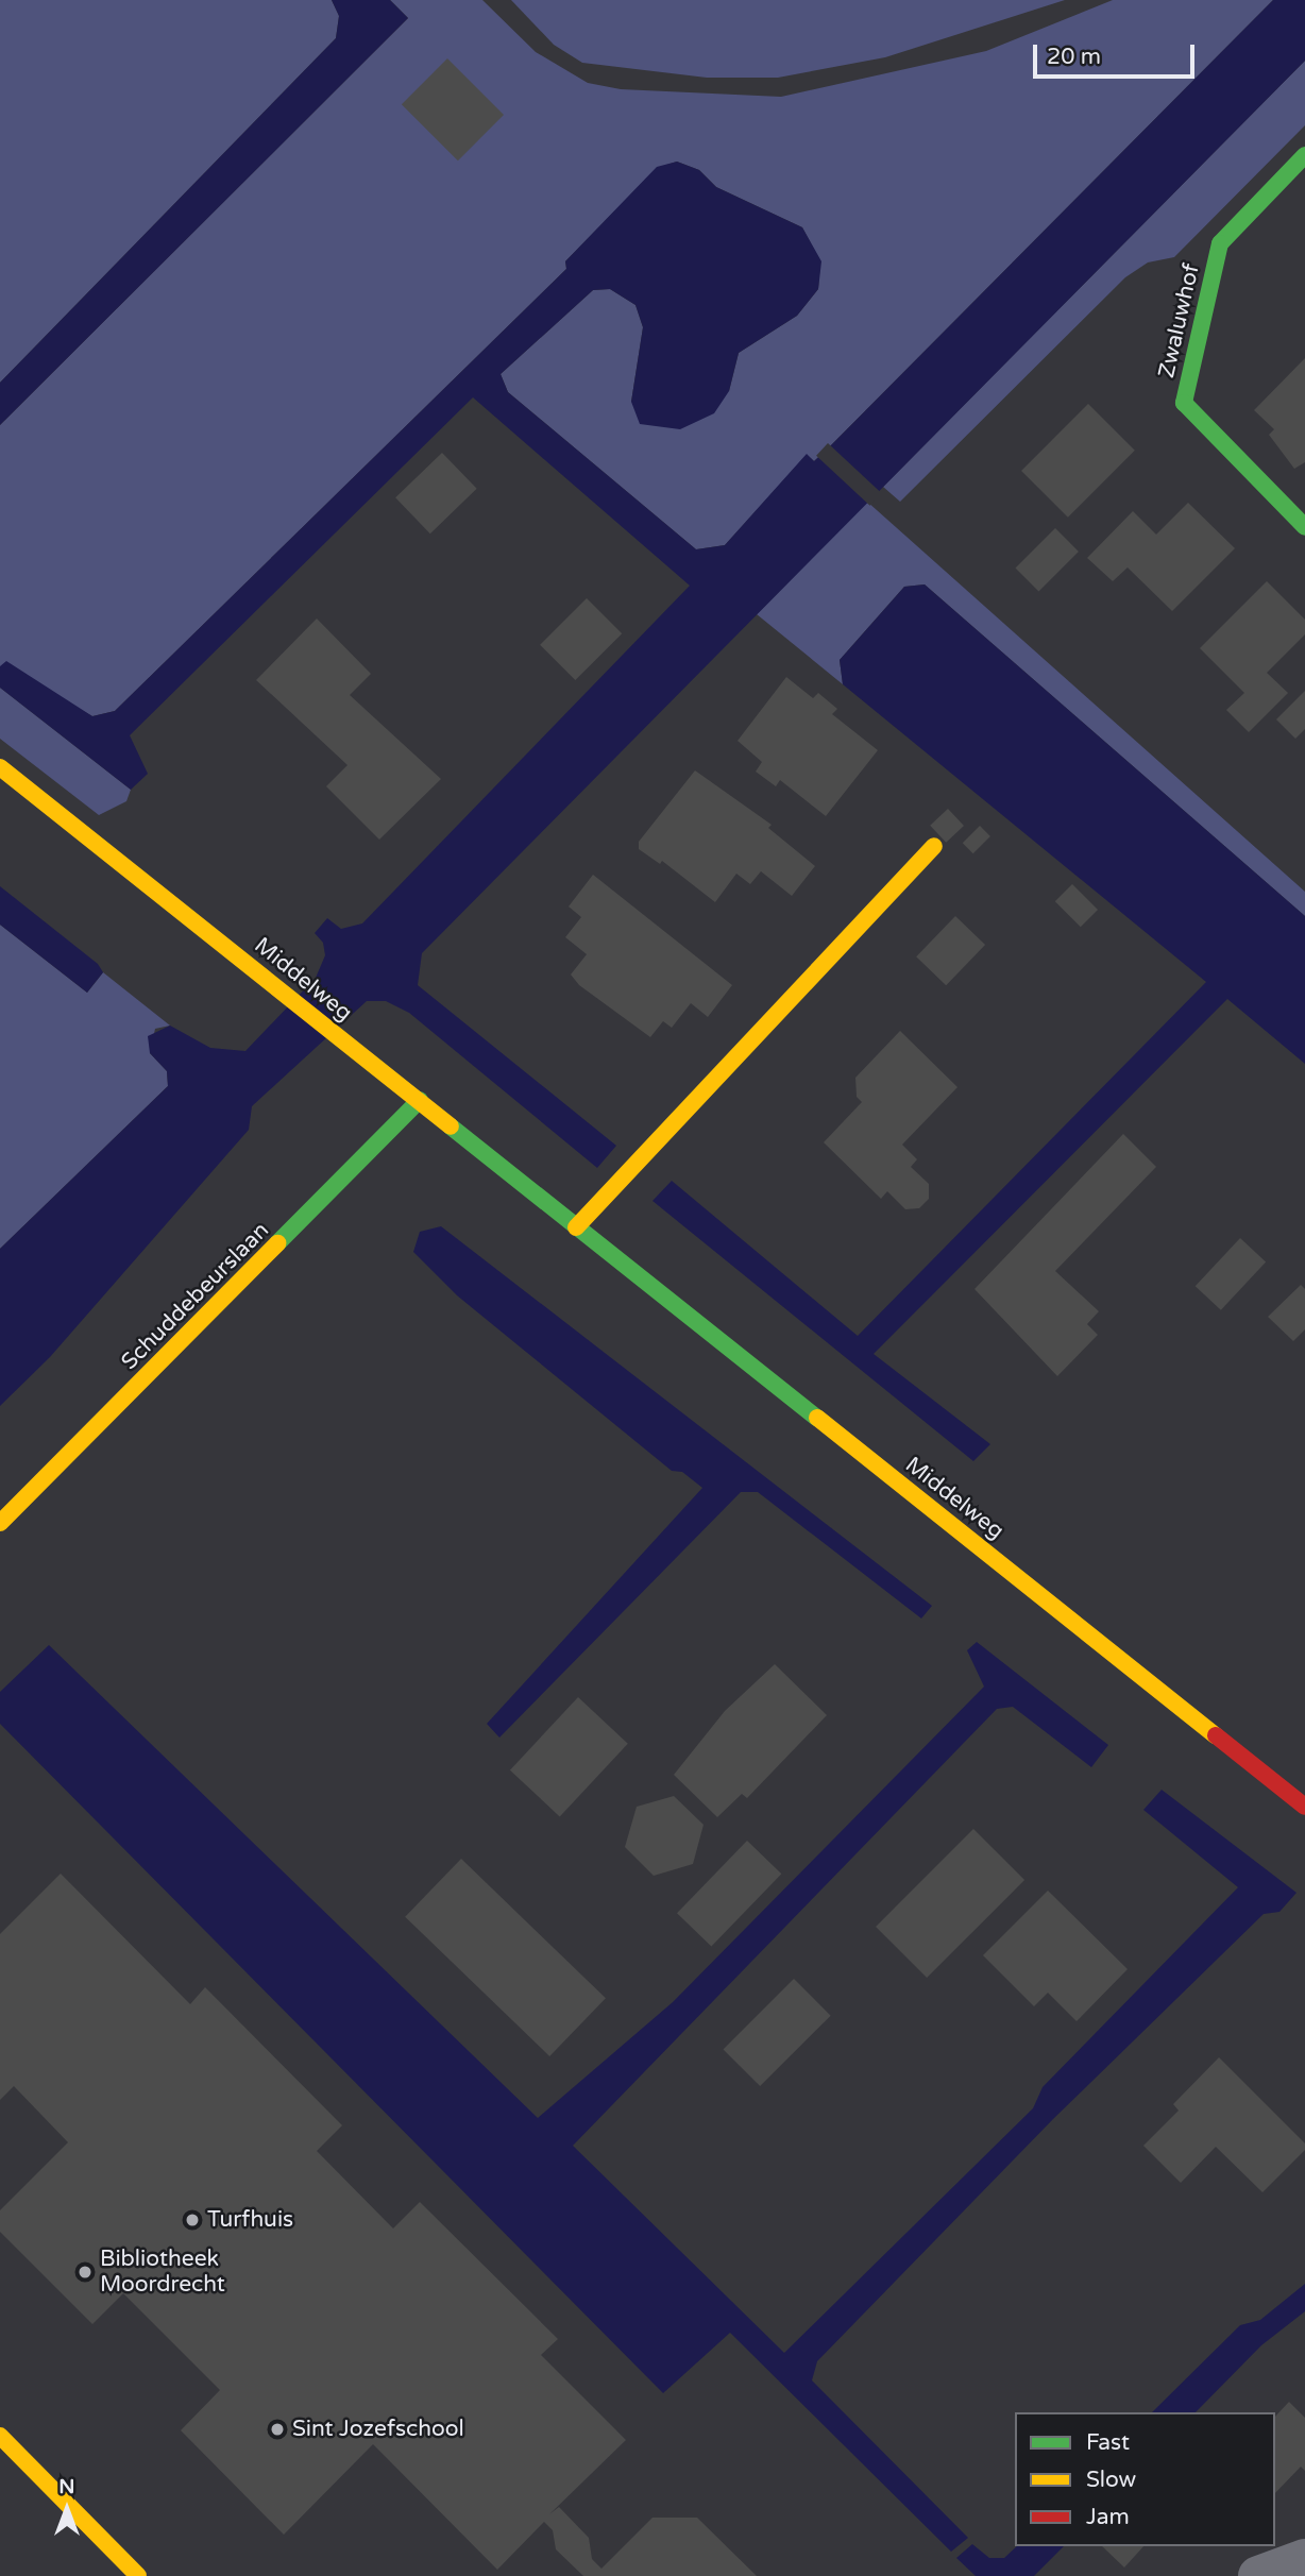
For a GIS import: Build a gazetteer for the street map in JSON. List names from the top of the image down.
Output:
{
  "streets": {
    "street": ["Zwaluwhof", "Middelweg", "Schuddebeurslaan"]
  },
  "crossings": [
    ["Middelweg", "Schuddebeurslaan"]
  ],
  "places": ["Turfhuis", "Bibliotheek Moordrecht", "Sint Jozefschool"],
  "legend": ["Fast", "Slow", "Jam"],
  "scale_bar": "20 m",
  "north": "top"
}
